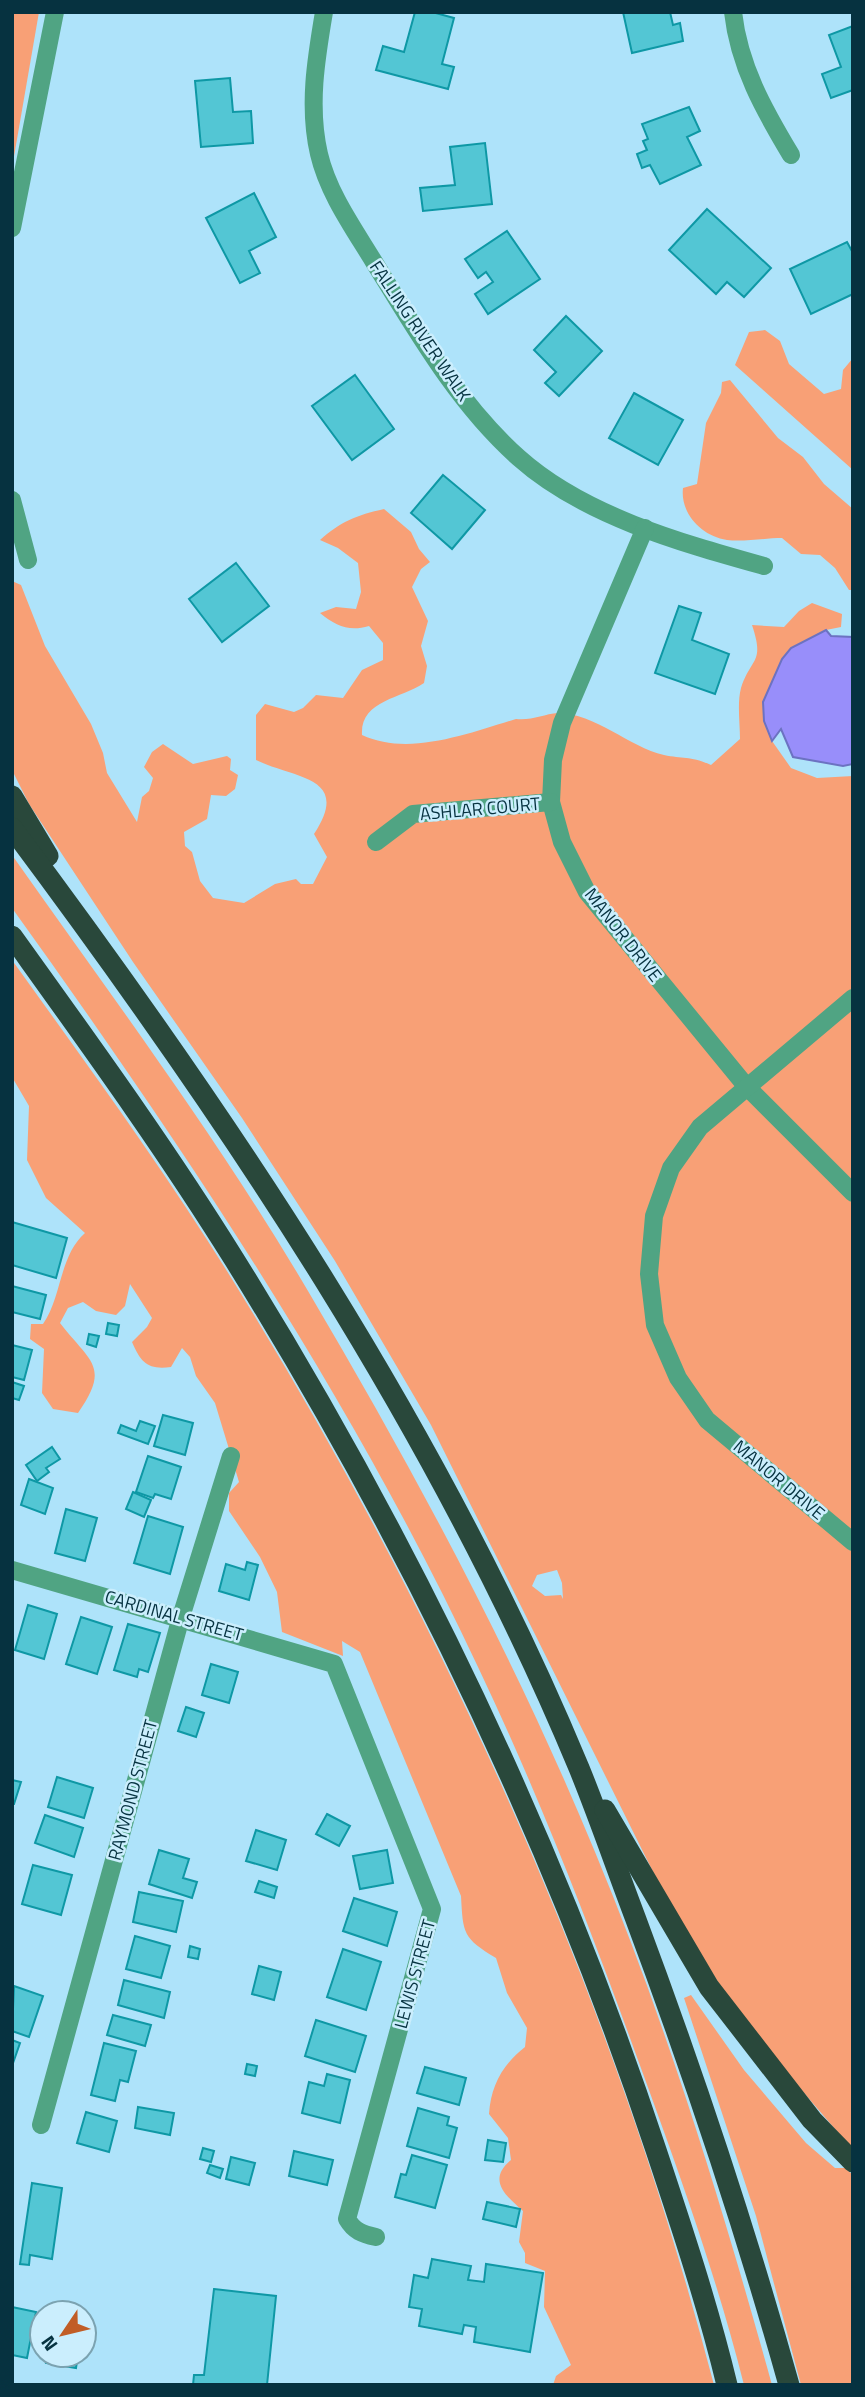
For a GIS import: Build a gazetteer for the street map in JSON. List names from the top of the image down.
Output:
{
  "streets": {
    "street": [
      "FALLING RIVER WALK",
      "ASHLAR COURT",
      "MANOR DRIVE",
      "CARDINAL STREET",
      "RAYMOND STREET",
      "LEWIS STREET"
    ]
  },
  "crossings": [
    ["FALLING RIVER WALK", "MANOR DRIVE"],
    ["ASHLAR COURT", "MANOR DRIVE"],
    ["CARDINAL STREET", "RAYMOND STREET"],
    ["CARDINAL STREET", "LEWIS STREET"]
  ],
  "north": "bottom left"
}
